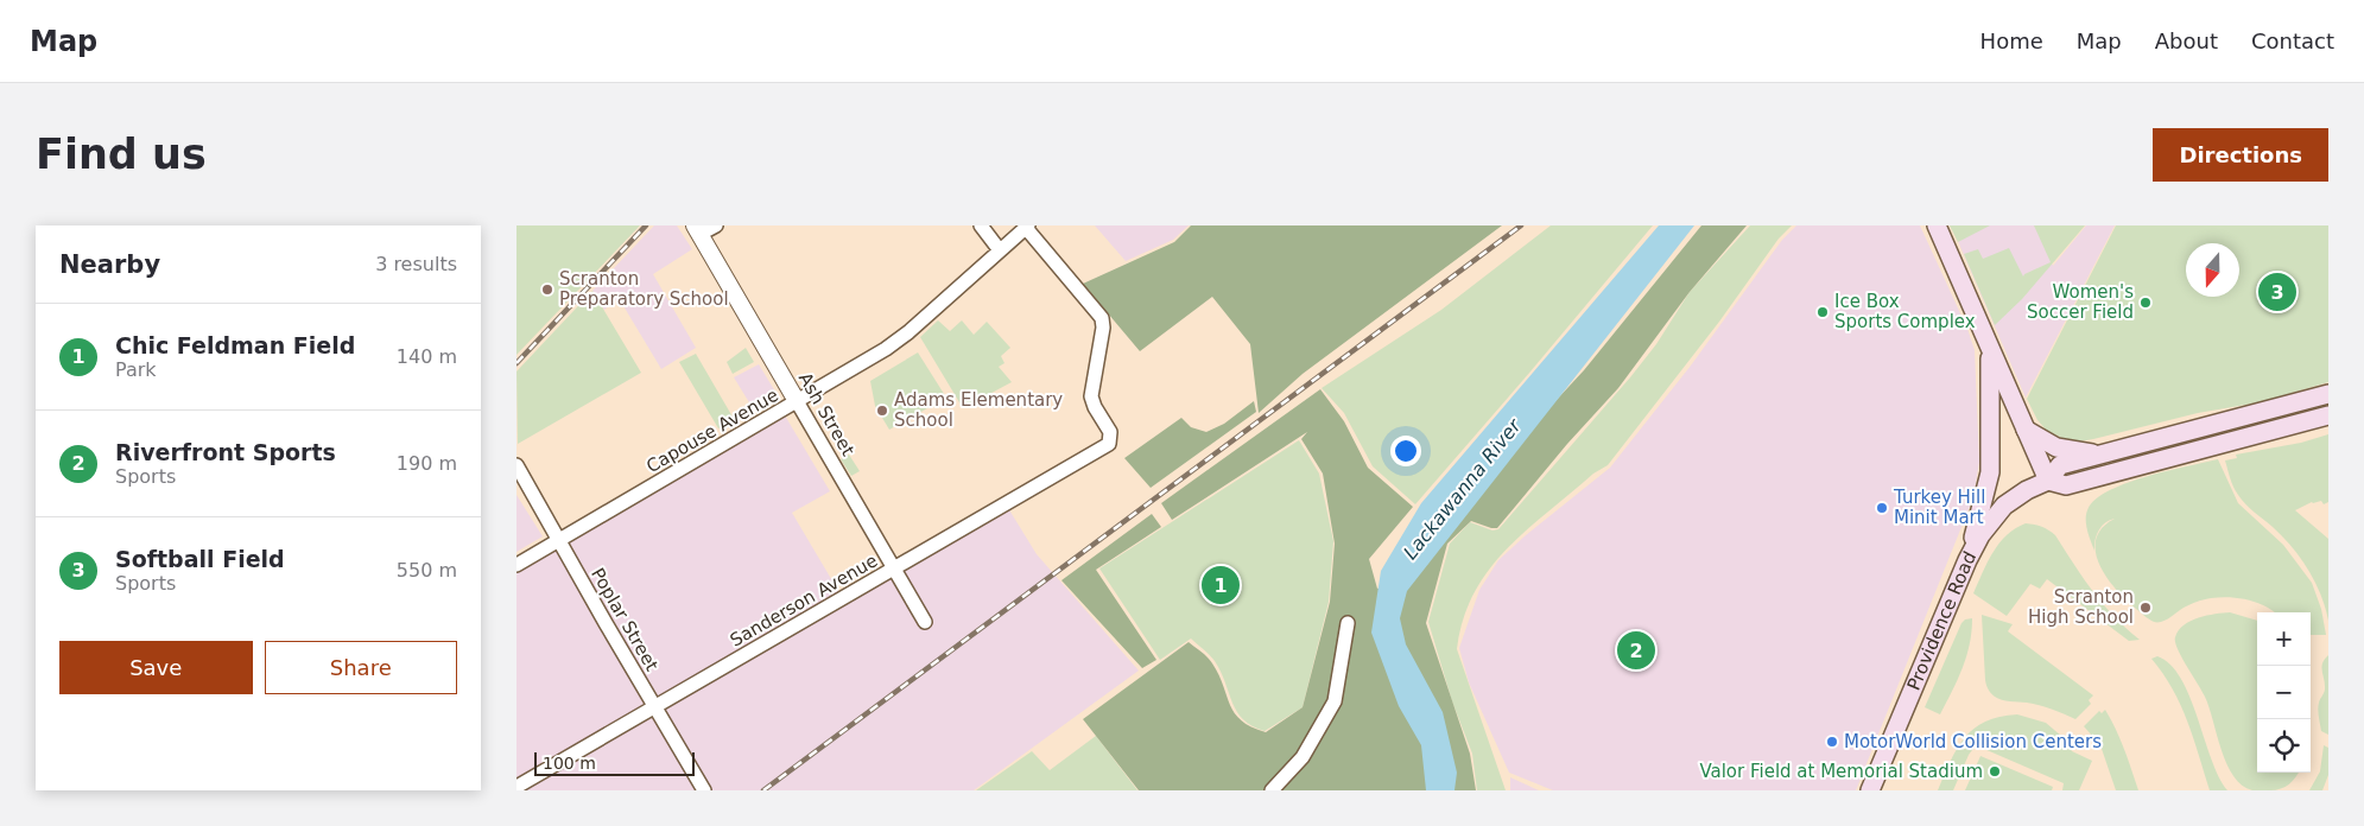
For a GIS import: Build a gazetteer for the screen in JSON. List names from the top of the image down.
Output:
{
  "streets": {
    "main road": ["Providence Road"],
    "street": [
      "Ash Street",
      "Capouse Avenue",
      "Sanderson Avenue",
      "Poplar Street"
    ]
  },
  "crossings": [
    ["Ash Street", "Capouse Avenue"],
    ["Ash Street", "Sanderson Avenue"],
    ["Capouse Avenue", "Sanderson Avenue"],
    ["Capouse Avenue", "Poplar Street"],
    ["Sanderson Avenue", "Poplar Street"]
  ],
  "water": ["Lackawanna River"],
  "places": [
    "Scranton Preparatory School",
    "Women's Soccer Field",
    "Ice Box Sports Complex",
    "Adams Elementary School",
    "Turkey Hill Minit Mart",
    "Scranton High School",
    "MotorWorld Collision Centers",
    "Valor Field at Memorial Stadium"
  ],
  "scale_bar": "100 m",
  "north": "bottom",
  "page": {
    "header": "Map",
    "nav": [
      "Home",
      "Map",
      "About",
      "Contact"
    ],
    "buttons": [
      "Directions",
      ["Save", "Share"]
    ],
    "title": "Find us",
    "heading": ["Nearby", "3 results"],
    "pins": ["3", "1", "2"],
    "list": [
      {
        "mark": "1",
        "name": "Chic Feldman Field",
        "note": "Park",
        "value": "140 m"
      },
      {
        "mark": "2",
        "name": "Riverfront Sports",
        "note": "Sports",
        "value": "190 m"
      },
      {
        "mark": "3",
        "name": "Softball Field",
        "note": "Sports",
        "value": "550 m"
      }
    ],
    "map_buttons": ["+", "−"],
    "scale": "100 m"
  }
}
